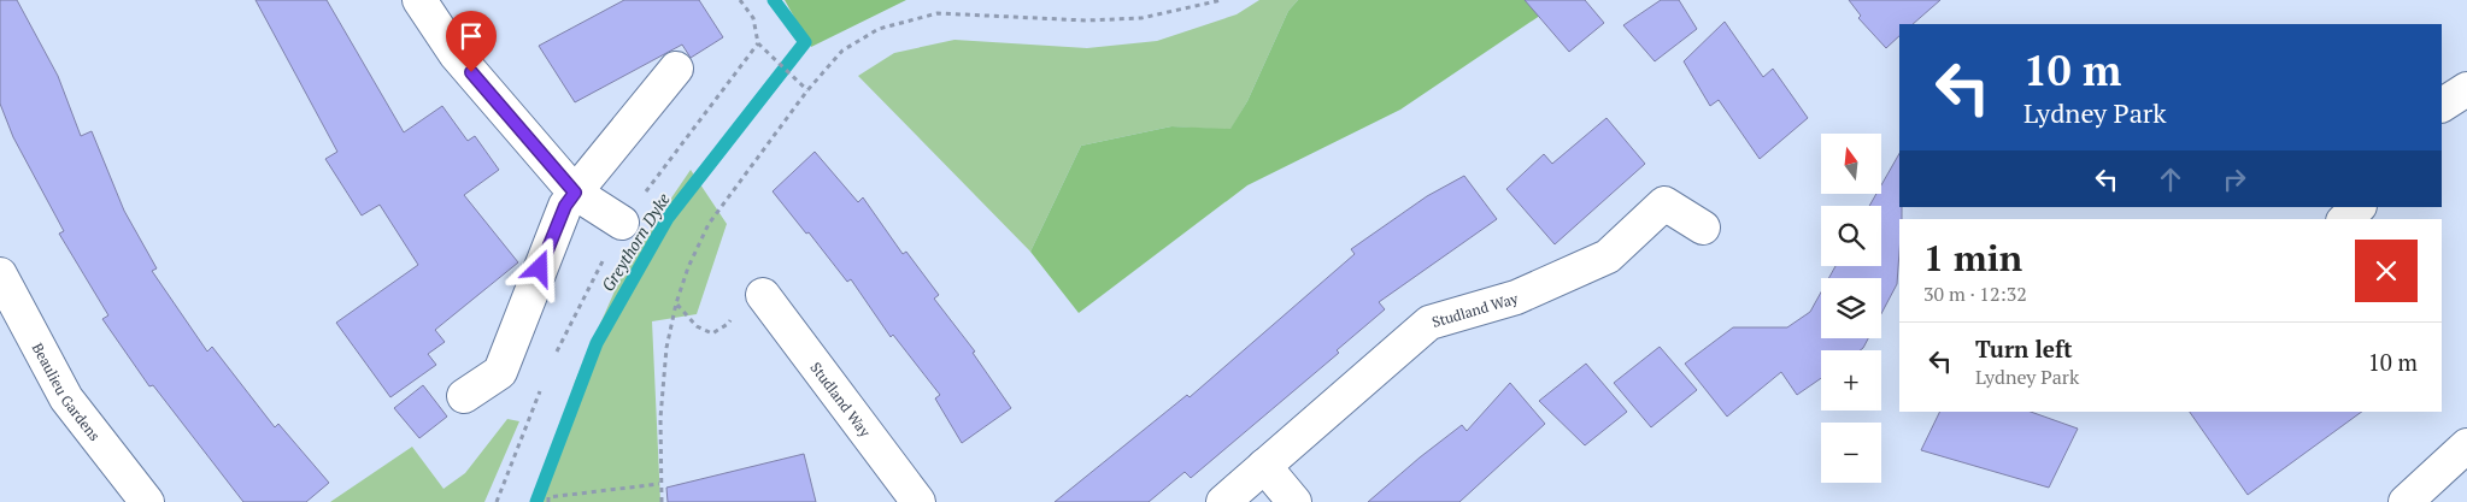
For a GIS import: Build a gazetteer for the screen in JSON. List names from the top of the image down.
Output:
{
  "streets": {
    "street": ["Studland Way", "Beaulieu Gardens"]
  },
  "water": ["Greythorn Dyke"],
  "north": "top",
  "page": {
    "turn": ["10 m", "Lydney Park"],
    "map_buttons": ["+", "−"],
    "heading": ["1 min", "30 m · 12:32"],
    "list": [
      {
        "name": "Turn left",
        "note": "Lydney Park",
        "value": "10 m"
      }
    ]
  }
}
